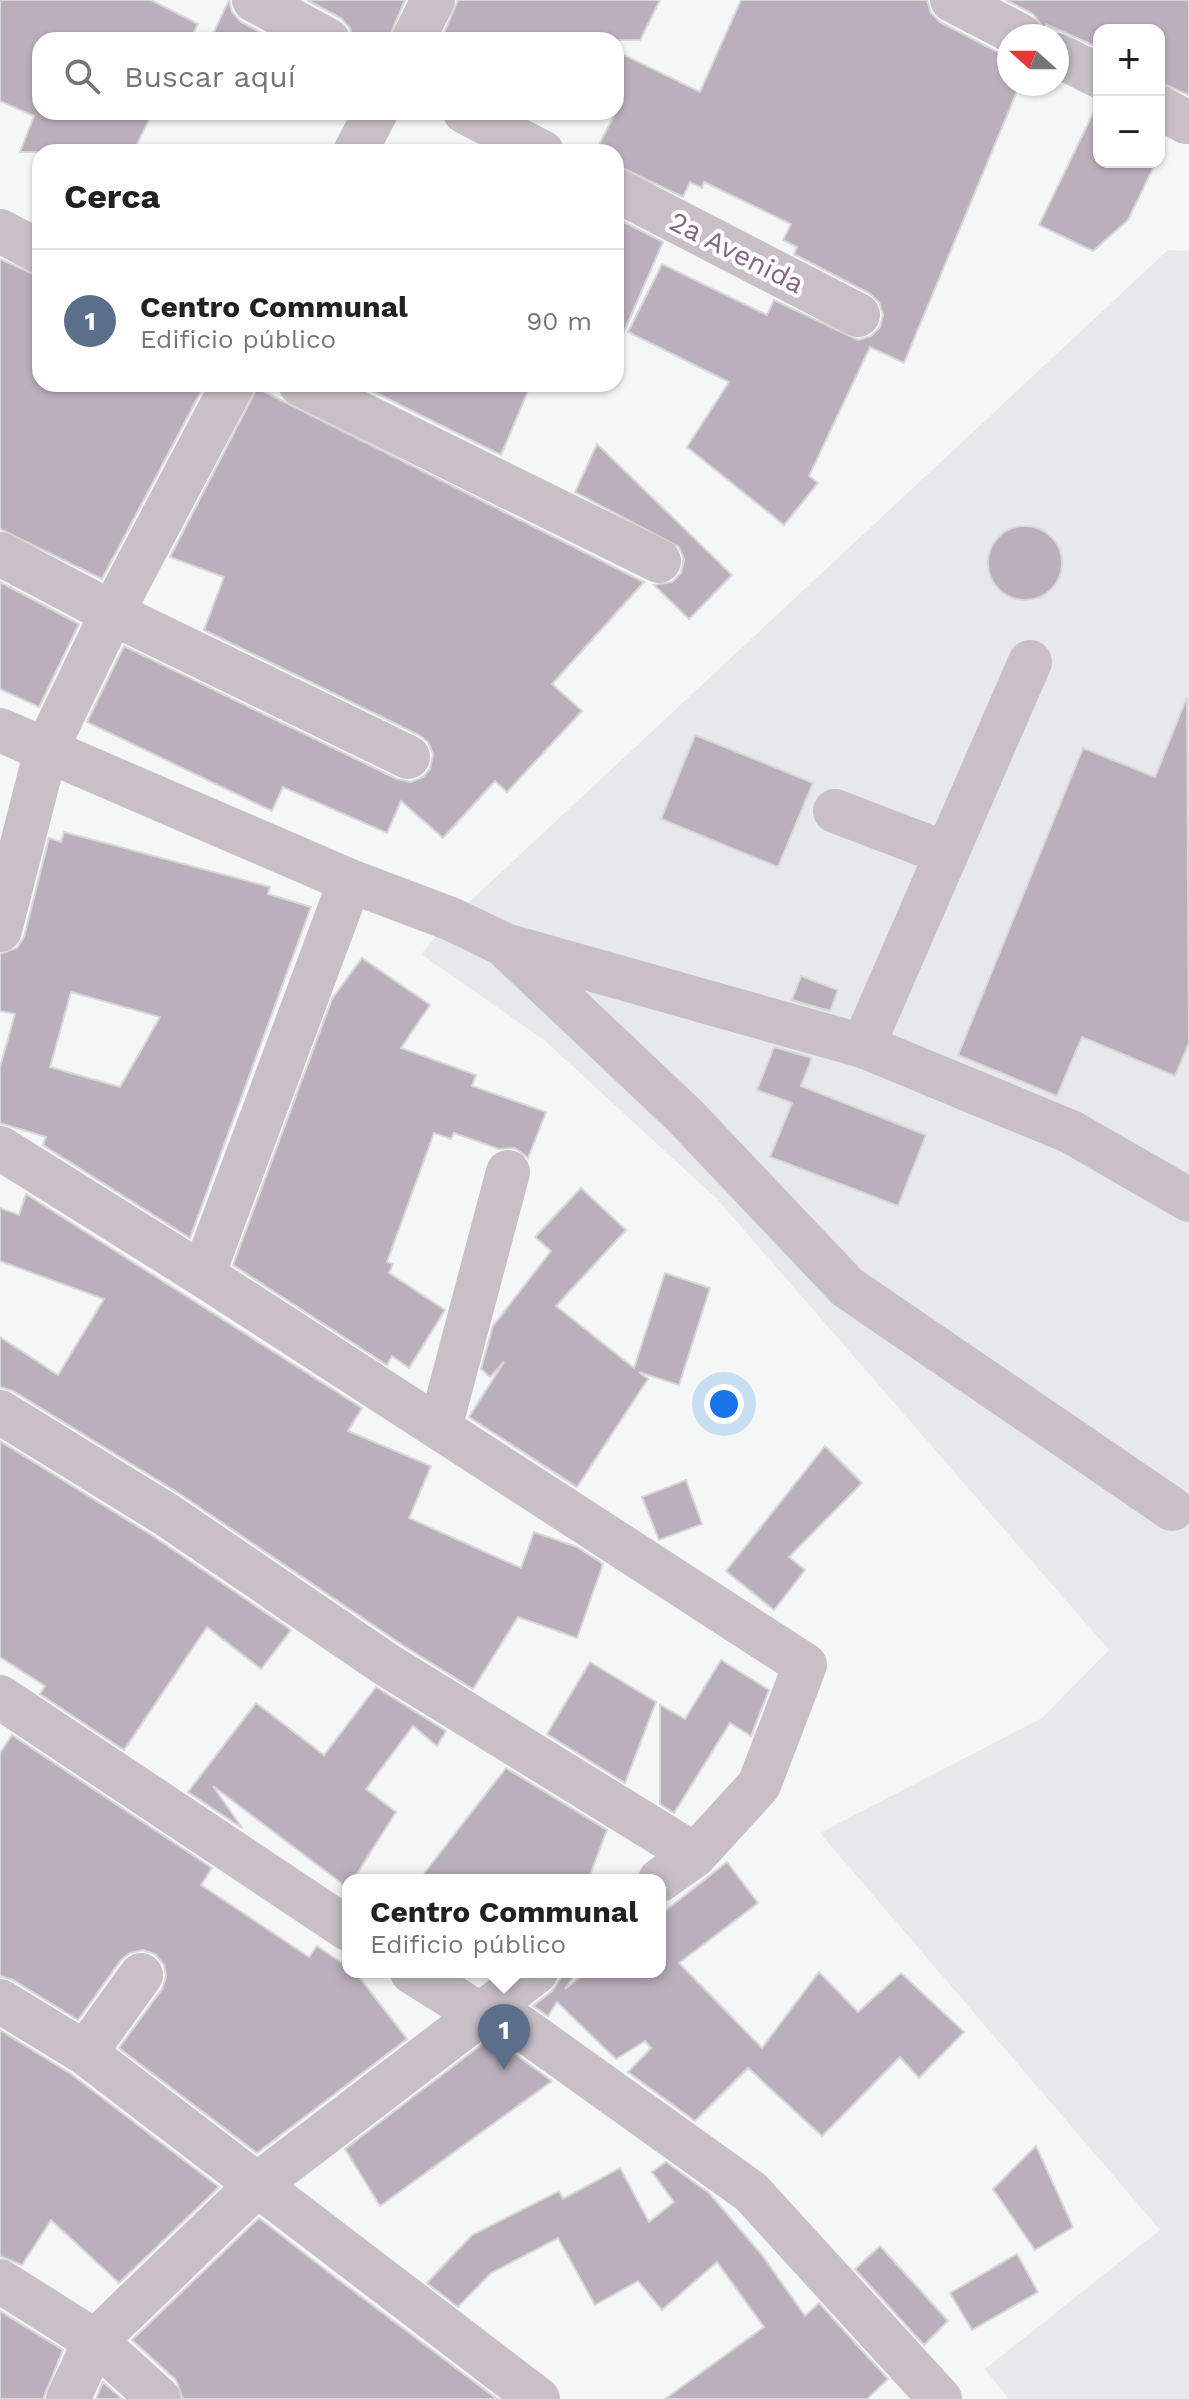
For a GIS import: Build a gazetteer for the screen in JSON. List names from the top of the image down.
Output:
{
  "streets": {
    "street": ["2a Avenida"]
  },
  "north": "left",
  "page": {
    "map_buttons": ["+", "−"],
    "search": "Buscar aquí",
    "heading": "Cerca",
    "list": [
      {
        "mark": "1",
        "name": "Centro Communal",
        "note": "Edificio público",
        "value": "90 m"
      }
    ],
    "popup": ["Centro Communal", "Edificio público"],
    "pins": "1"
  }
}
